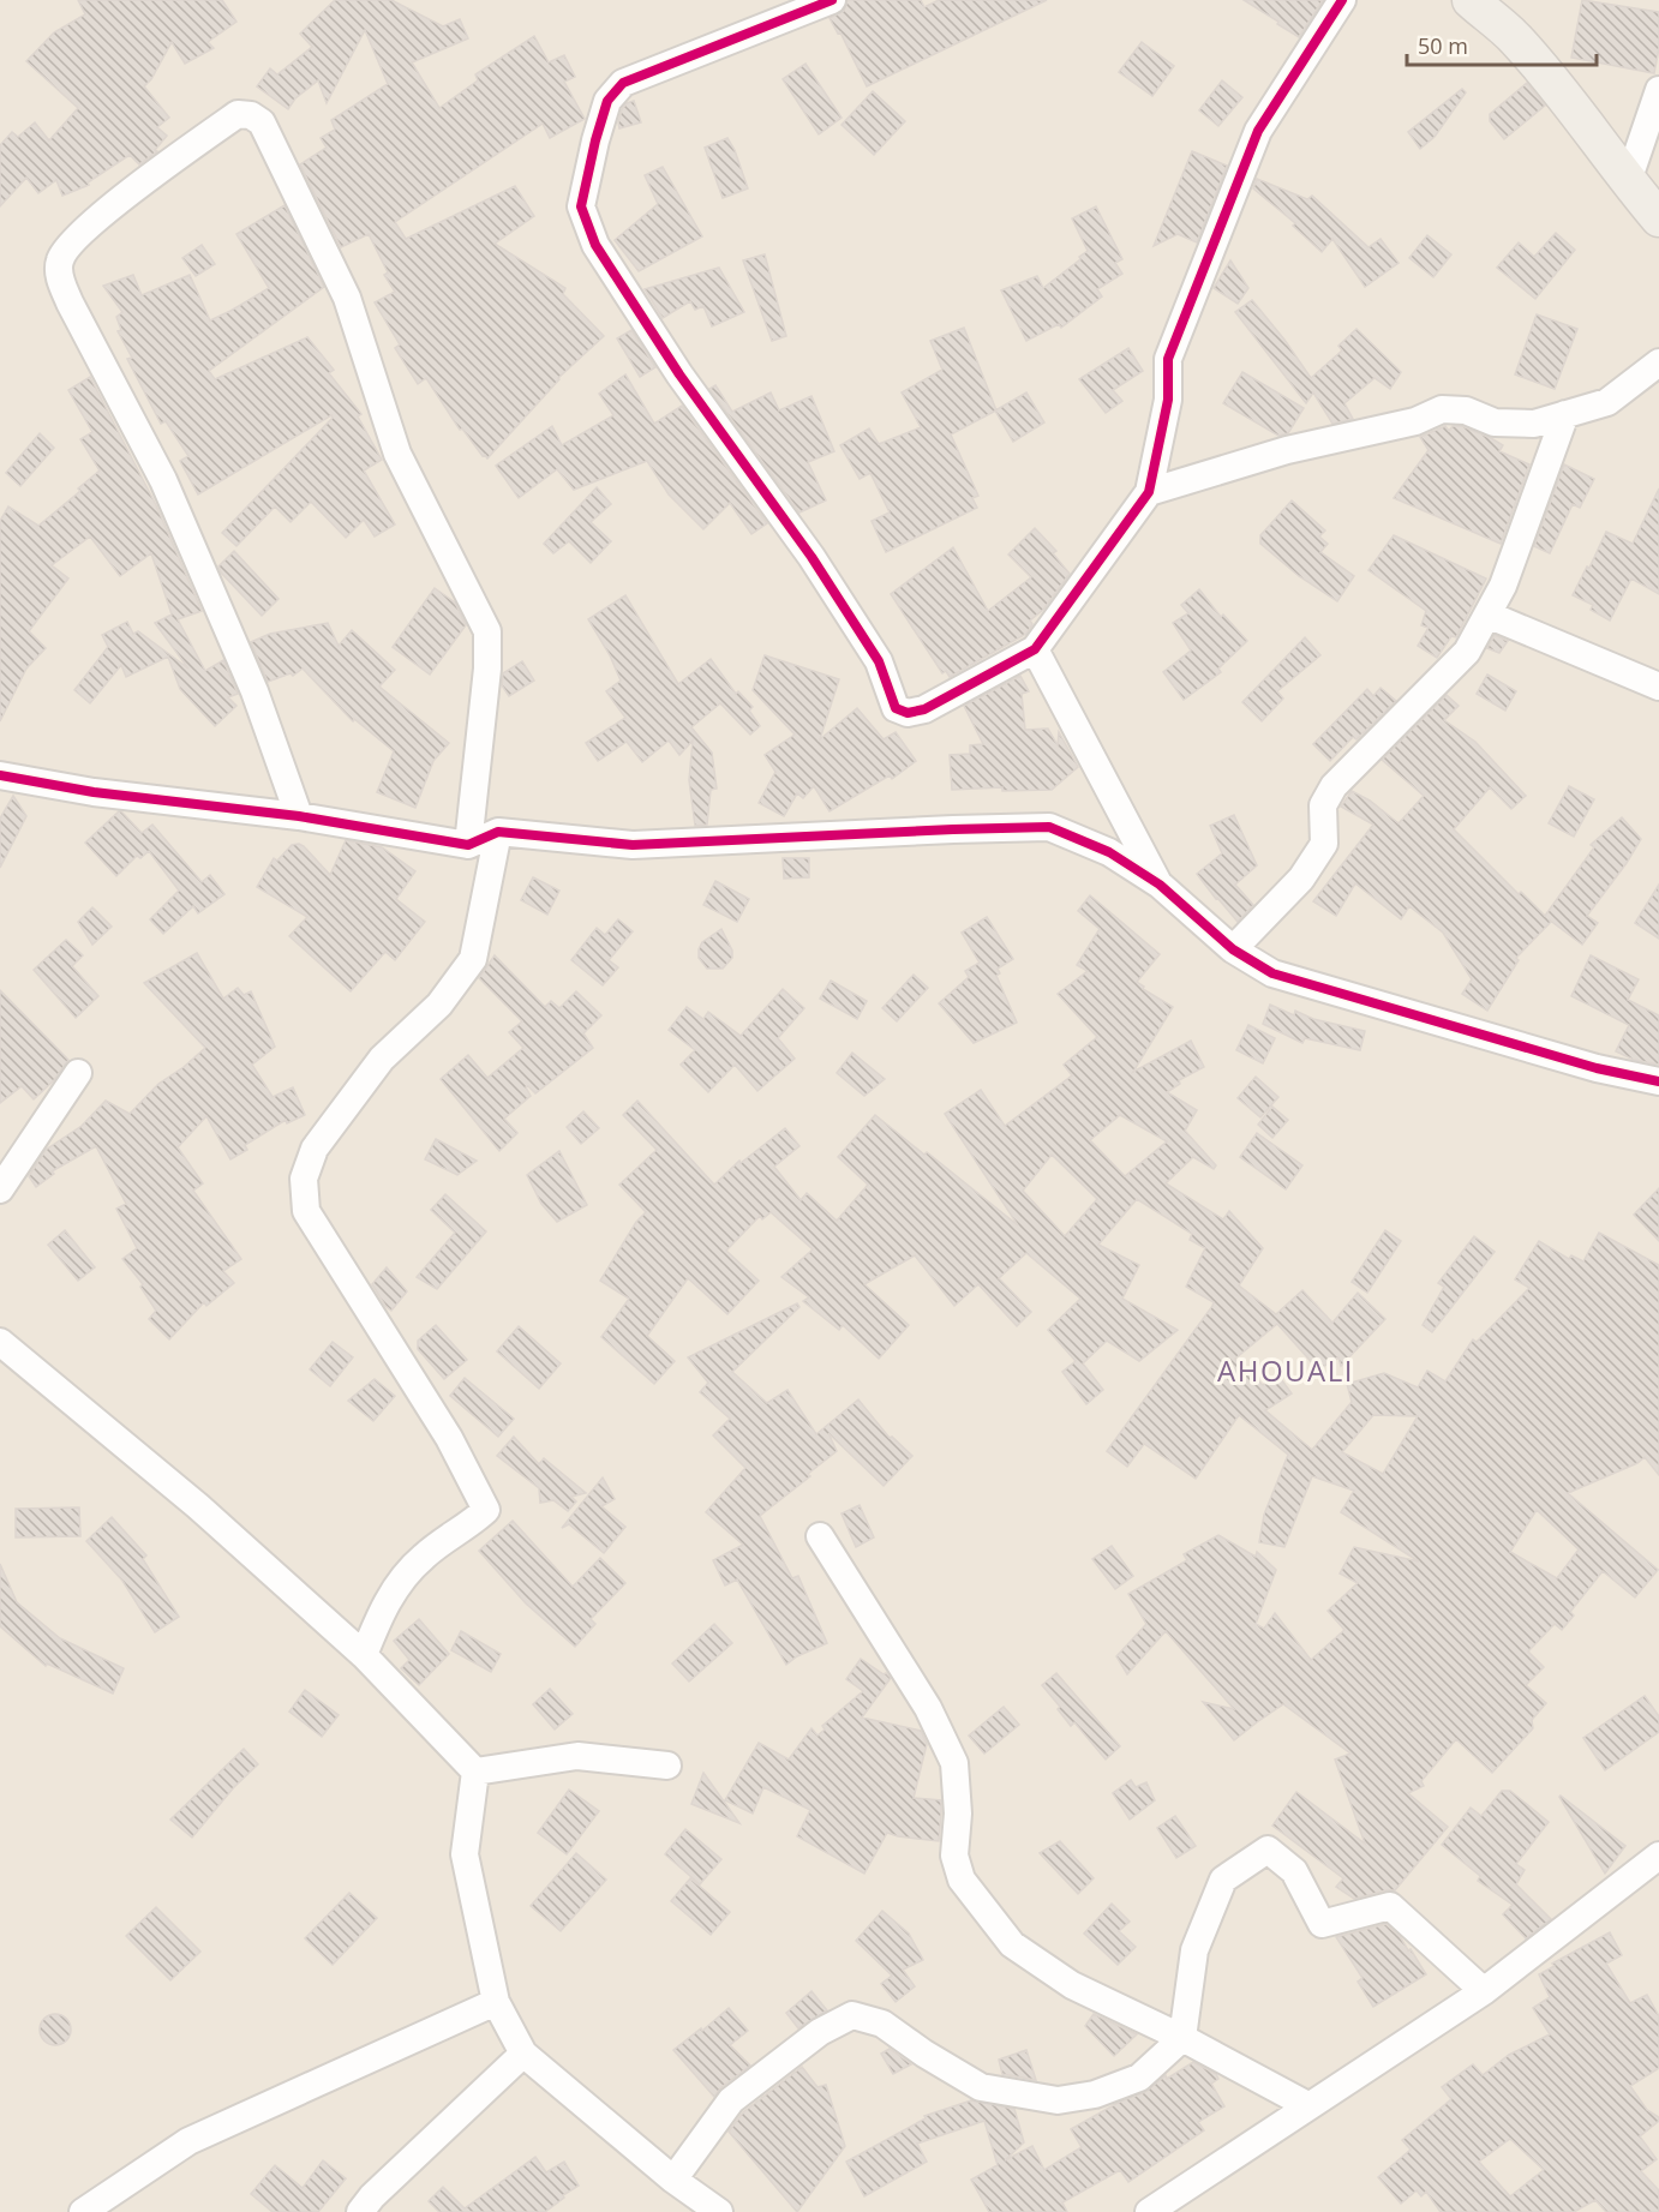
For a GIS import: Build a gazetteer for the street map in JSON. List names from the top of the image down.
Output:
{
  "districts": ["AHOUALI"],
  "scale_bar": "50 m"
}
